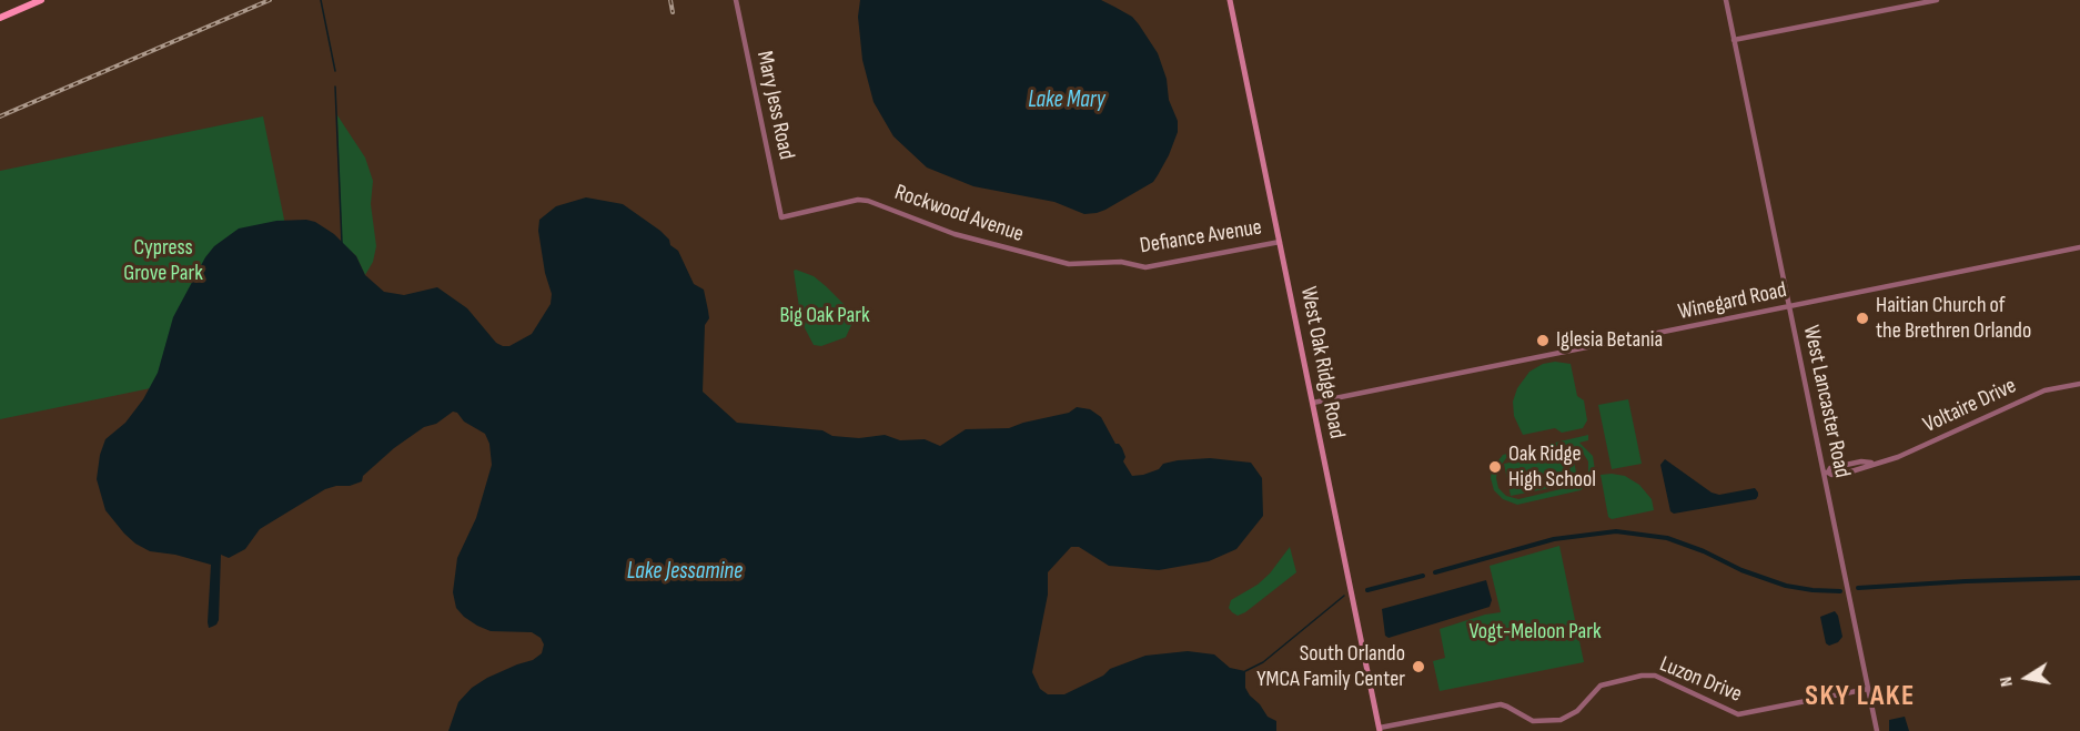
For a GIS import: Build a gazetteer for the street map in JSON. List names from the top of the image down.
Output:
{
  "streets": {
    "main road": ["West Oak Ridge Road"],
    "street": [
      "Mary Jess Road",
      "Rockwood Avenue",
      "Defiance Avenue",
      "Winegard Road",
      "West Lancaster Road",
      "Voltaire Drive",
      "Luzon Drive"
    ]
  },
  "crossings": [
    ["Mary Jess Road", "Rockwood Avenue"],
    ["Rockwood Avenue", "Defiance Avenue"],
    ["Defiance Avenue", "West Oak Ridge Road"],
    ["Winegard Road", "West Oak Ridge Road"],
    ["Winegard Road", "West Lancaster Road"],
    ["West Oak Ridge Road", "Luzon Drive"],
    ["West Lancaster Road", "Voltaire Drive"],
    ["West Lancaster Road", "Luzon Drive"]
  ],
  "districts": ["SKY LAKE"],
  "water": ["Lake Mary", "Lake Jessamine"],
  "parks": ["Cypress Grove Park", "Big Oak Park", "Vogt-Meloon Park"],
  "places": [
    "Haitian Church of the Brethren Orlando",
    "Iglesia Betania",
    "Oak Ridge High School",
    "South Orlando YMCA Family Center"
  ],
  "north": "left"
}
